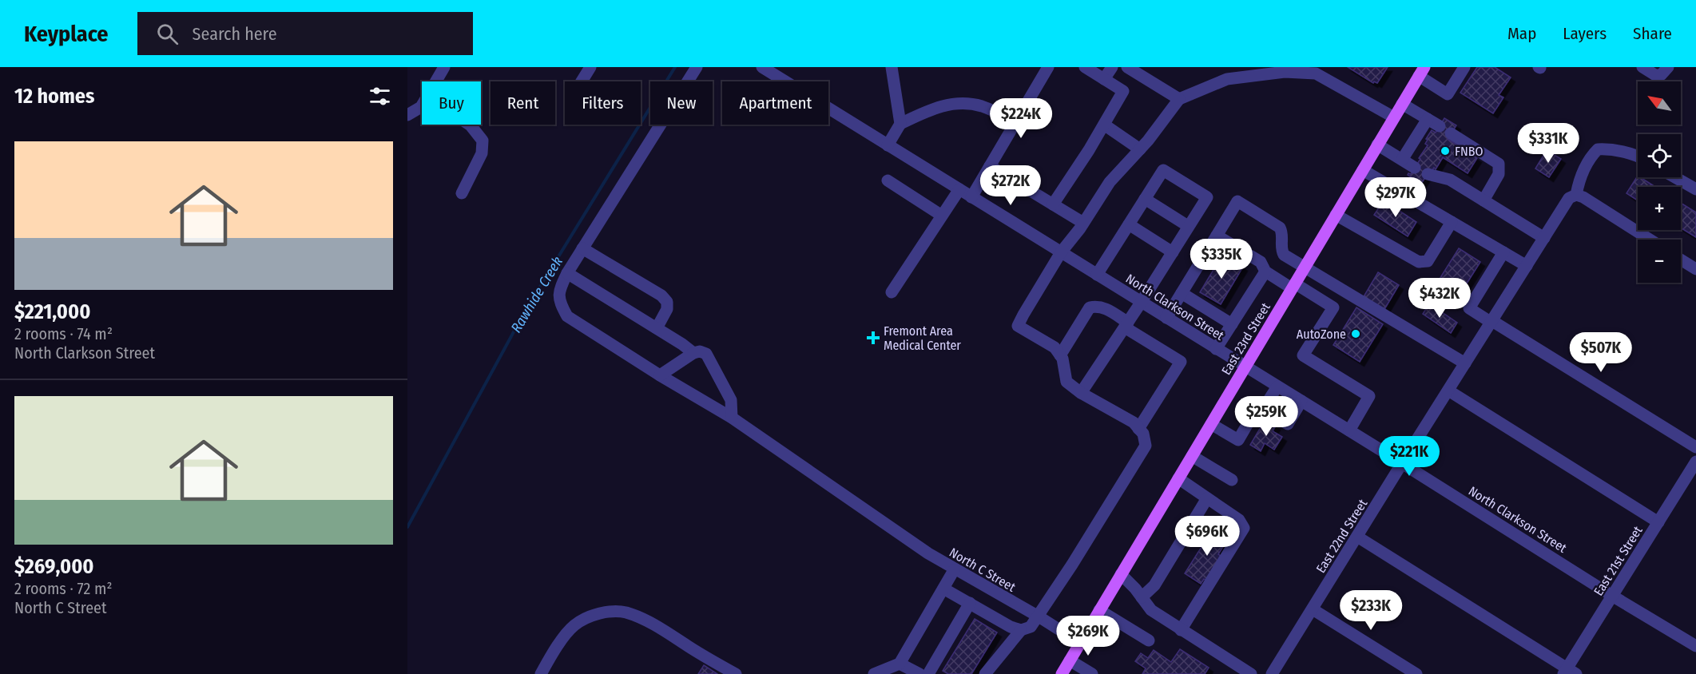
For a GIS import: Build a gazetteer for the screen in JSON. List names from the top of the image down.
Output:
{
  "streets": {
    "main road": ["East 23rd Street"],
    "street": [
      "North Clarkson Street",
      "East 22nd Street",
      "East 21st Street",
      "North C Street"
    ]
  },
  "crossings": [
    ["North Clarkson Street", "East 23rd Street"],
    ["North Clarkson Street", "East 22nd Street"],
    ["North Clarkson Street", "East 21st Street"],
    ["East 23rd Street", "North C Street"]
  ],
  "water": ["Rawhide Creek"],
  "places": {
    "other": ["FNBO", "AutoZone"],
    "health": ["Fremont Area Medical Center"]
  },
  "north": "top left",
  "page": {
    "header": "Keyplace",
    "search": "Search here",
    "nav": ["Map", "Layers", "Share"],
    "heading": "12 homes",
    "map_buttons": ["+", "−"],
    "chip": [
      "Buy",
      "Rent",
      "Filters",
      "New",
      "Apartment"
    ],
    "price": [
      "$224K",
      "$331K",
      "$272K",
      "$297K",
      "$335K",
      "$432K",
      "$507K",
      "$259K",
      "$221K",
      "$696K",
      "$233K",
      "$269K"
    ],
    "list": [
      {
        "name": "$221,000",
        "note": "2 rooms · 74 m² · North Clarkson Street"
      },
      {
        "name": "$269,000",
        "note": "2 rooms · 72 m² · North C Street"
      }
    ]
  }
}
